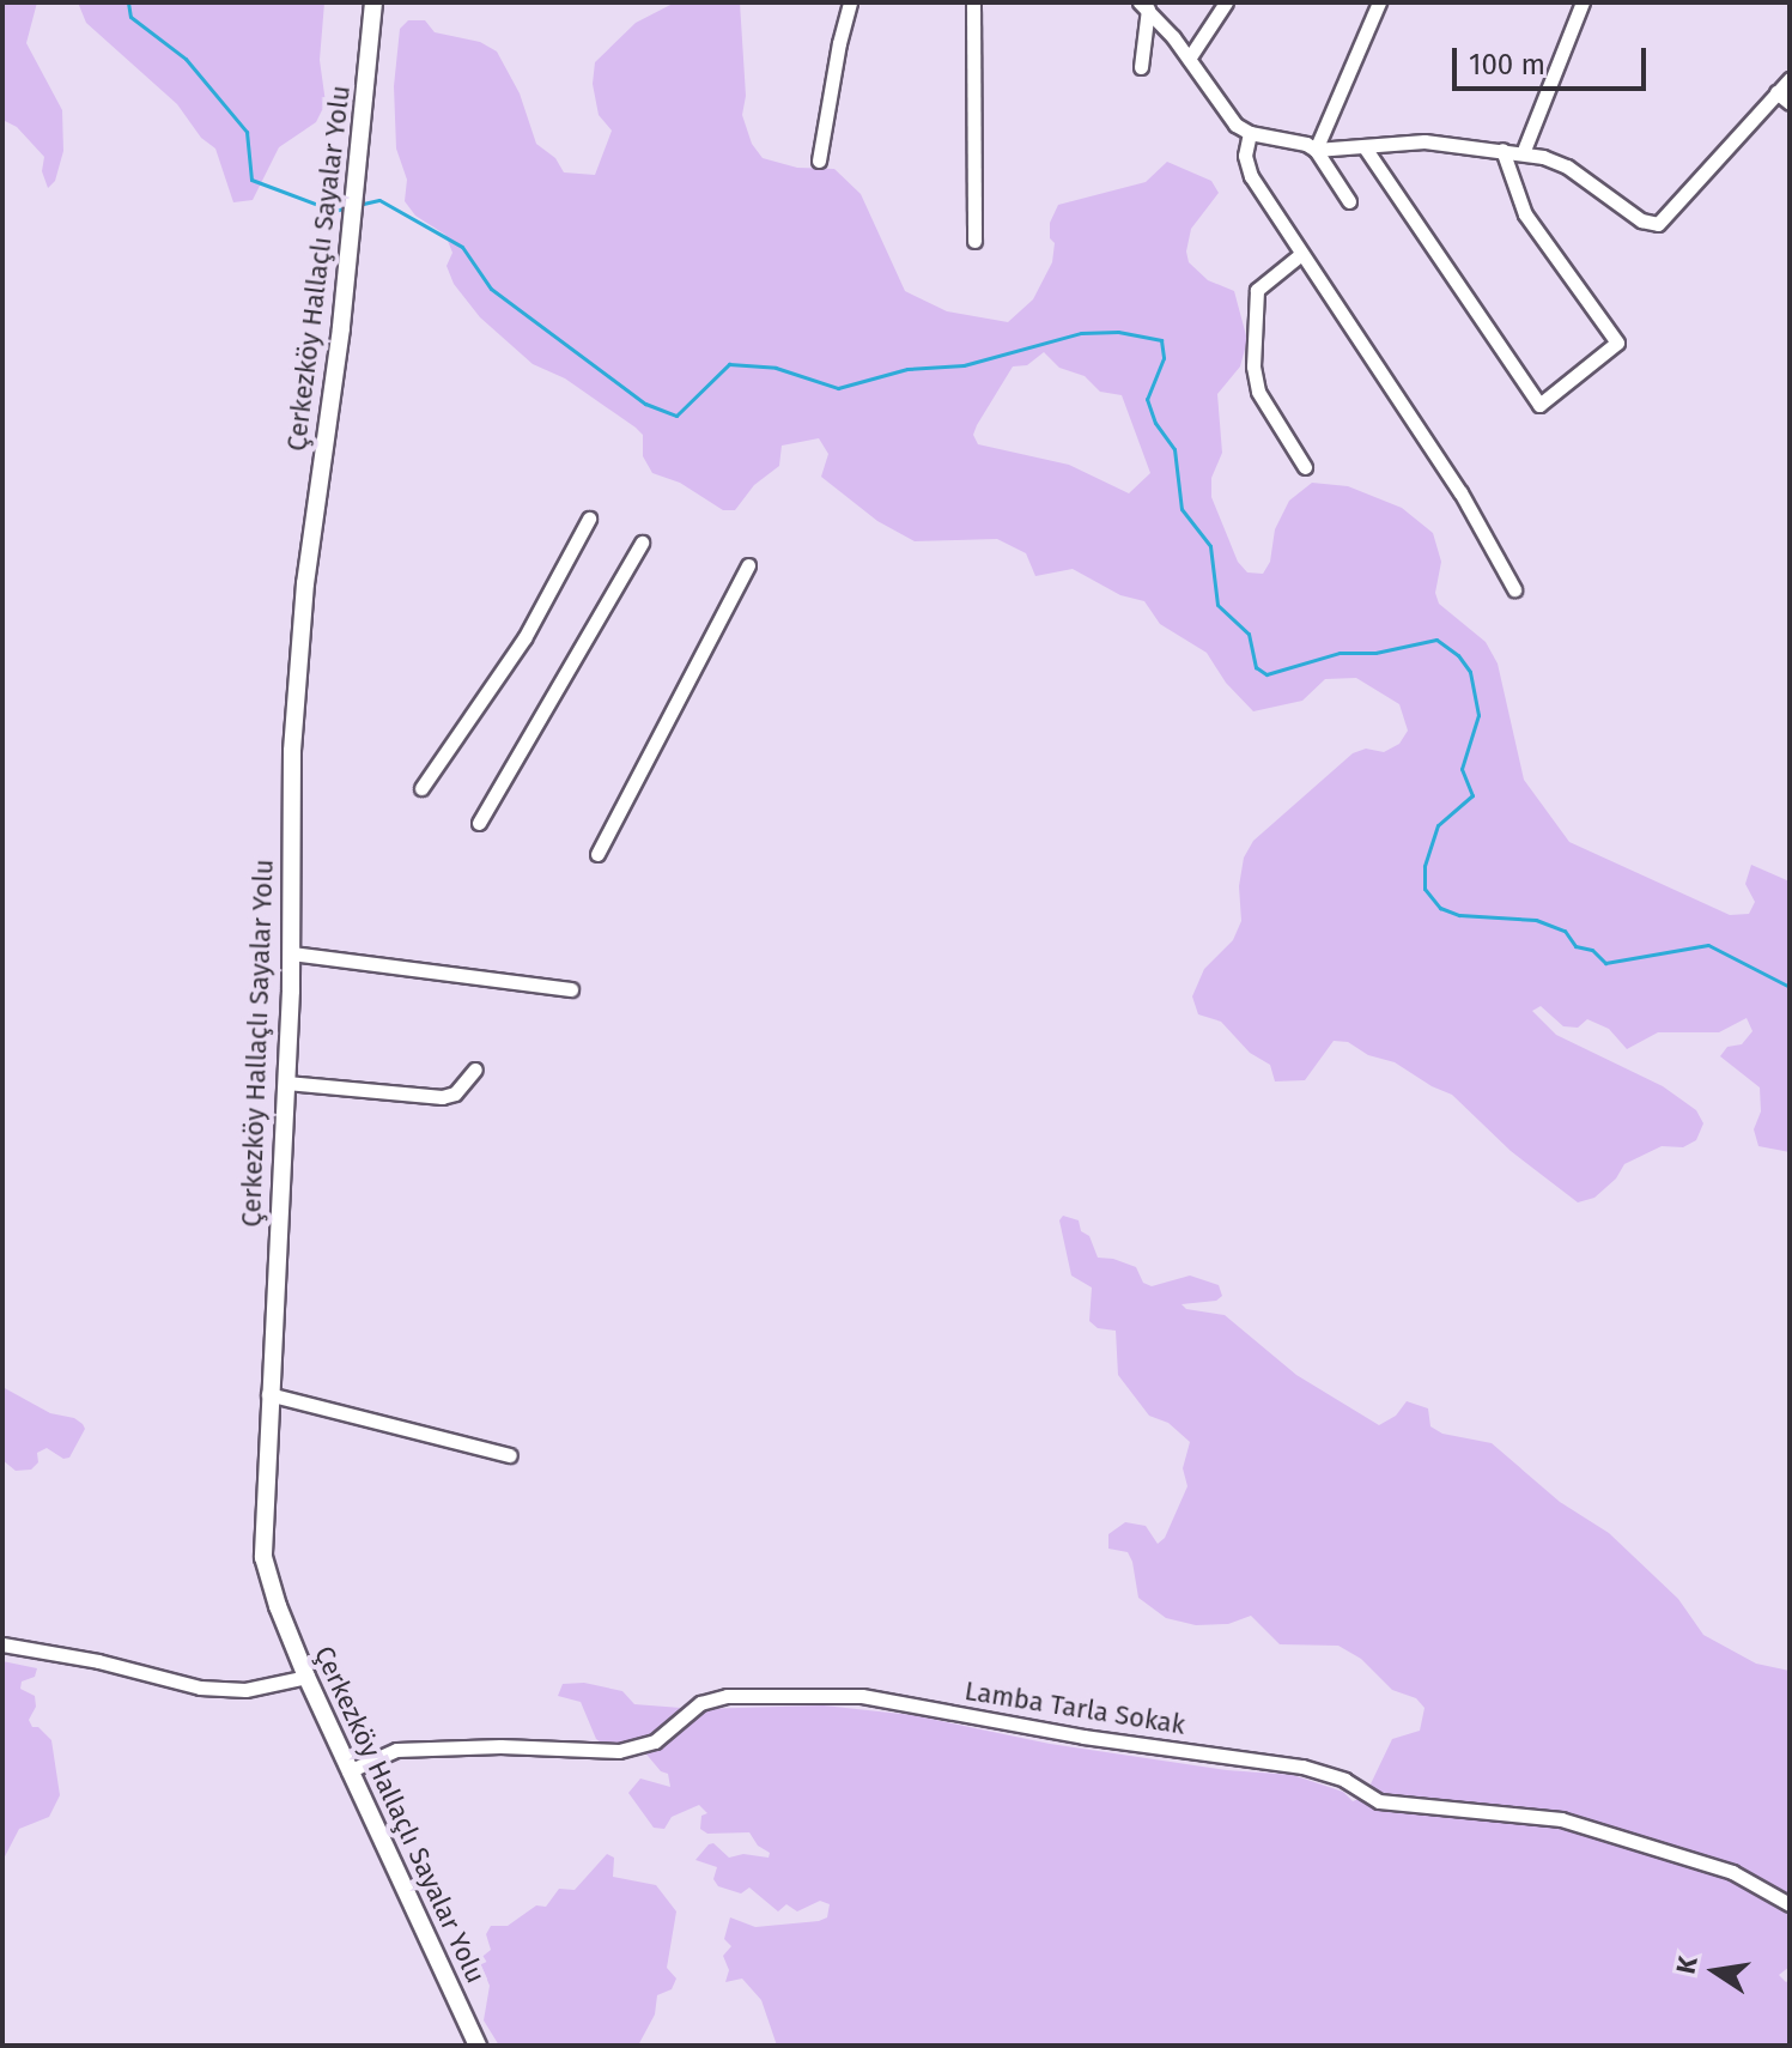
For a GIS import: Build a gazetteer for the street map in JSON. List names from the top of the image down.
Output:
{
  "streets": {
    "main road": ["Çerkezköy Hallaçlı Sayalar Yolu"],
    "street": ["Lamba Tarla Sokak"]
  },
  "crossings": [
    ["Çerkezköy Hallaçlı Sayalar Yolu", "Lamba Tarla Sokak"]
  ],
  "scale_bar": "100 m",
  "north": "left"
}
